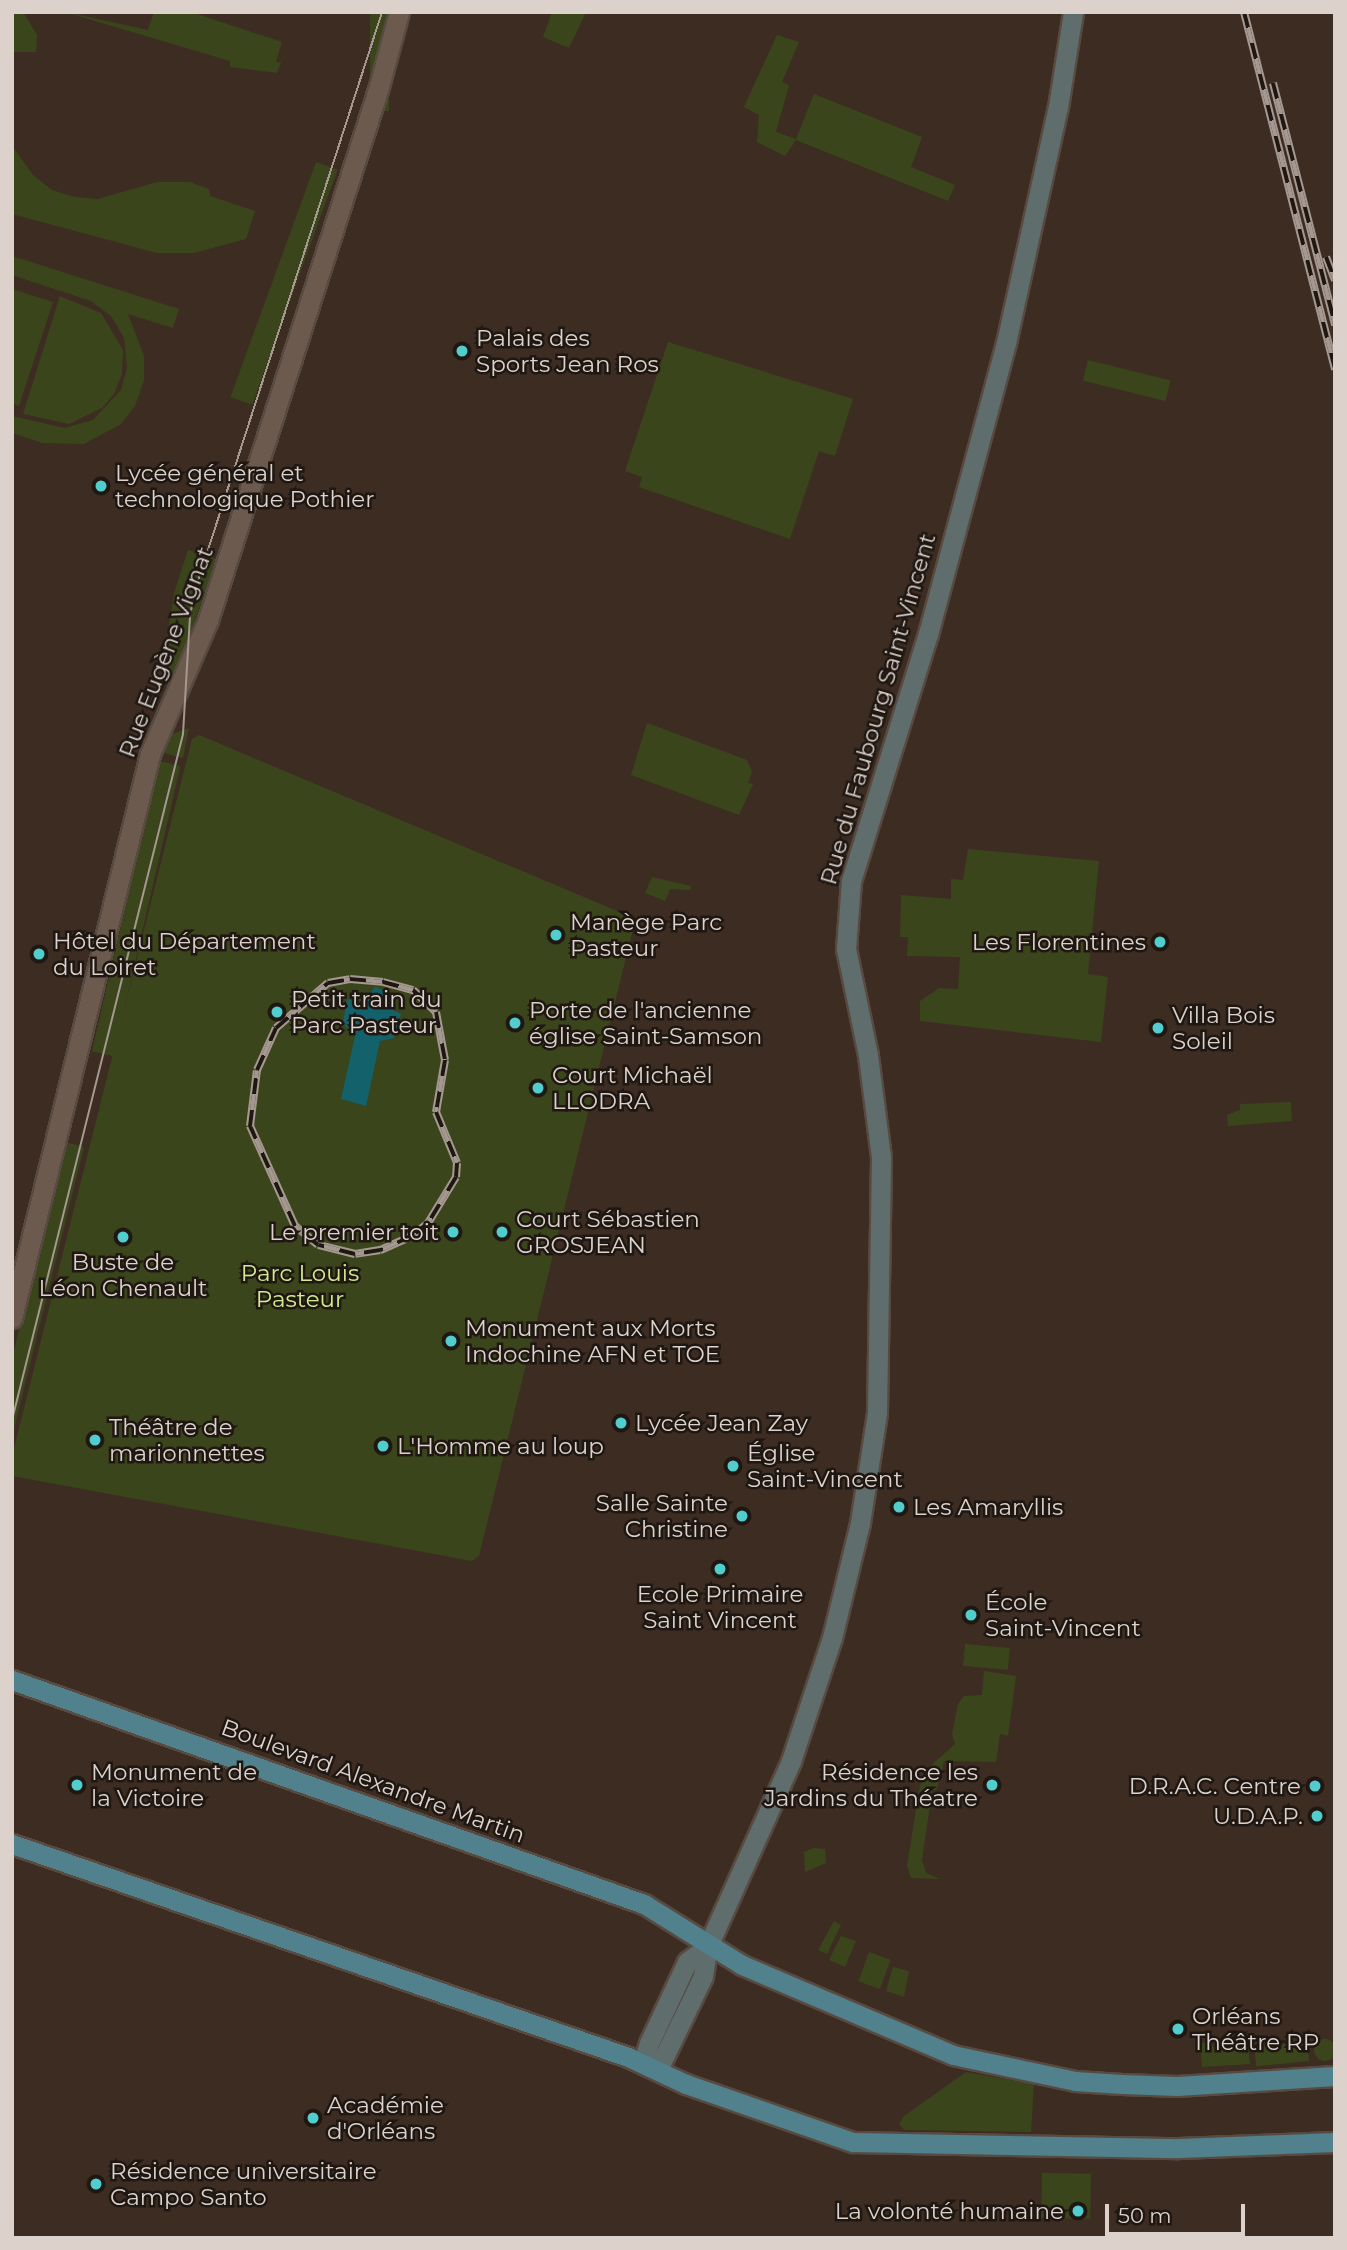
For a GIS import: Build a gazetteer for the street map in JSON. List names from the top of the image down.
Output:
{
  "streets": {
    "main road": ["Rue du Faubourg Saint-Vincent", "Boulevard Alexandre Martin"],
    "street": ["Rue Eugène Vignat"]
  },
  "crossings": [
    ["Rue du Faubourg Saint-Vincent", "Boulevard Alexandre Martin"]
  ],
  "parks": ["Parc Louis Pasteur"],
  "places": [
    "Palais des Sports Jean Ros",
    "Lycée général et technologique Pothier",
    "Manège Parc Pasteur",
    "Les Florentines",
    "Hôtel du Département du Loiret",
    "Petit train du Parc Pasteur",
    "Porte de l'ancienne église Saint-Samson",
    "Villa Bois Soleil",
    "Court Michaël LLODRA",
    "Le premier toit",
    "Court Sébastien GROSJEAN",
    "Buste de Léon Chenault",
    "Monument aux Morts Indochine AFN et TOE",
    "Lycée Jean Zay",
    "Théâtre de marionnettes",
    "L'Homme au loup",
    "Église Saint-Vincent",
    "Les Amaryllis",
    "Salle Sainte Christine",
    "Ecole Primaire Saint Vincent",
    "École Saint-Vincent",
    "Monument de la Victoire",
    "Résidence les Jardins du Théatre",
    "D.R.A.C. Centre",
    "U.D.A.P.",
    "Orléans Théâtre RP",
    "Académie d'Orléans",
    "Résidence universitaire Campo Santo",
    "La volonté humaine"
  ],
  "scale_bar": "50 m"
}
